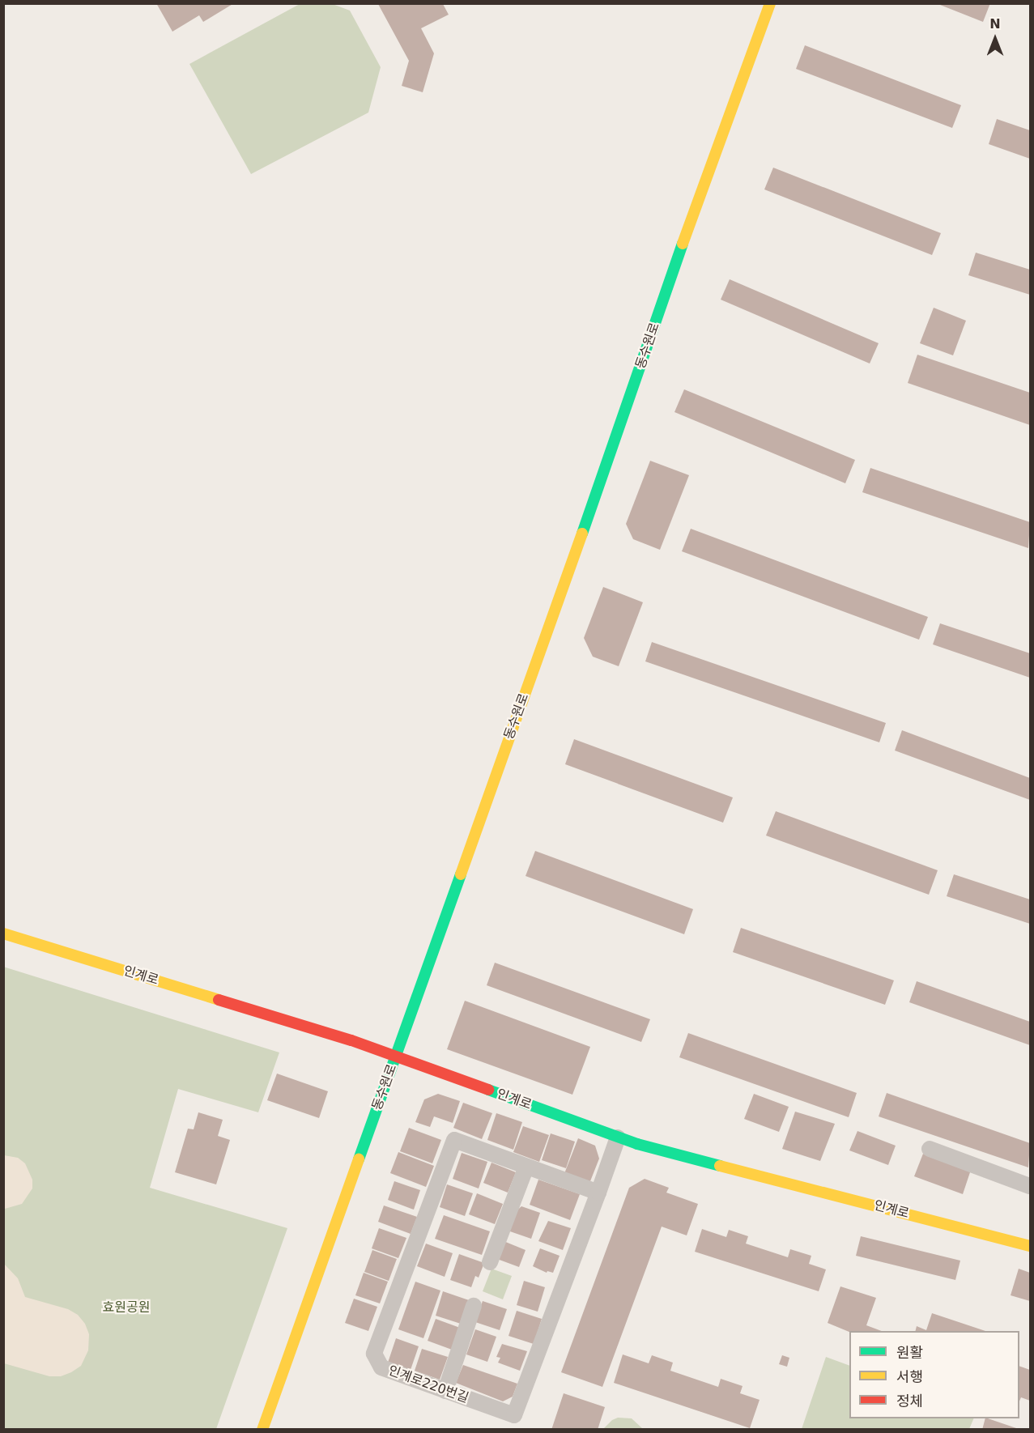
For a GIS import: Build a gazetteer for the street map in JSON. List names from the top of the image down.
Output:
{
  "streets": {
    "main road": ["동수원로", "인계로"],
    "street": ["인계로220번길"]
  },
  "crossings": [
    ["동수원로", "인계로"],
    ["인계로", "인계로220번길"]
  ],
  "parks": ["효원공원"],
  "legend": ["원활", "서행", "정체"],
  "north": "top"
}
